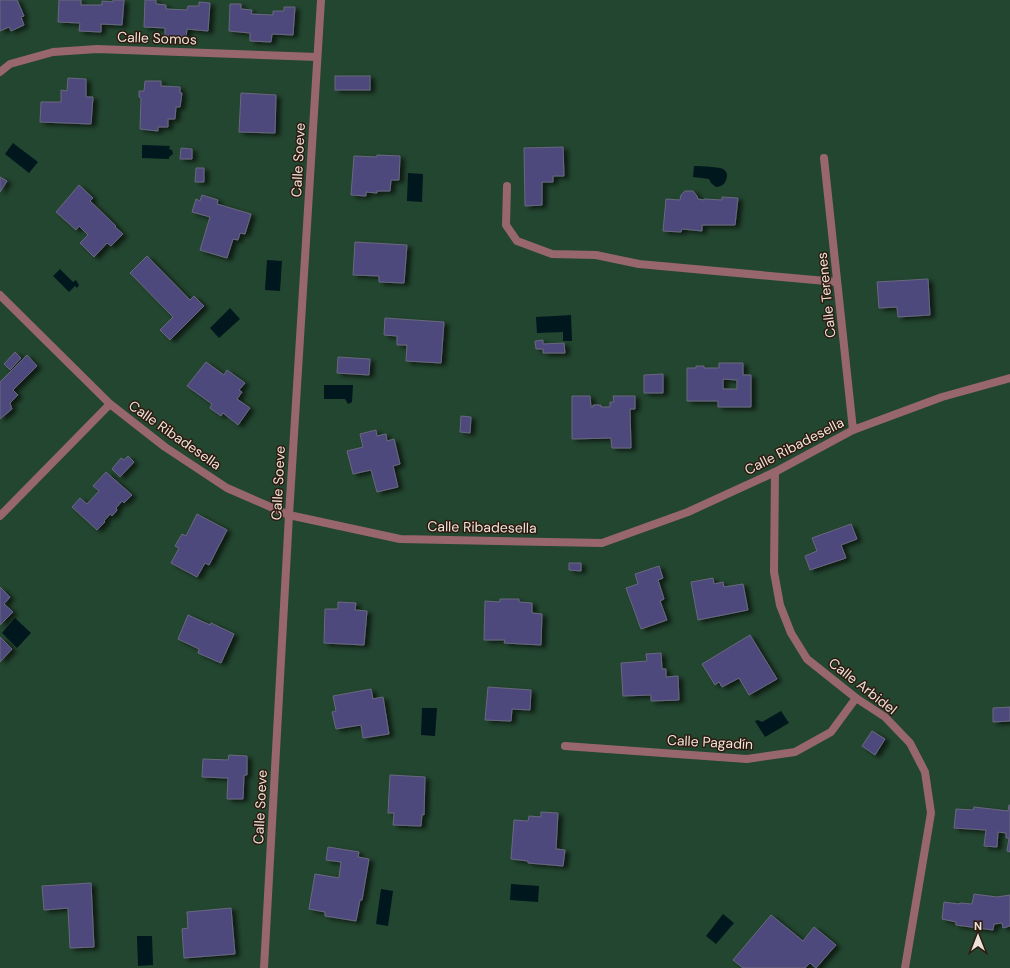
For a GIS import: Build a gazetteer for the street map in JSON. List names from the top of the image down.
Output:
{
  "streets": {
    "street": [
      "Calle Somos",
      "Calle Soeve",
      "Calle Terenes",
      "Calle Ribadesella",
      "Calle Arbidel",
      "Calle Pagadín"
    ]
  },
  "crossings": [
    ["Calle Somos", "Calle Soeve"],
    ["Calle Soeve", "Calle Ribadesella"],
    ["Calle Terenes", "Calle Ribadesella"],
    ["Calle Ribadesella", "Calle Arbidel"],
    ["Calle Arbidel", "Calle Pagadín"]
  ],
  "north": "top"
}
